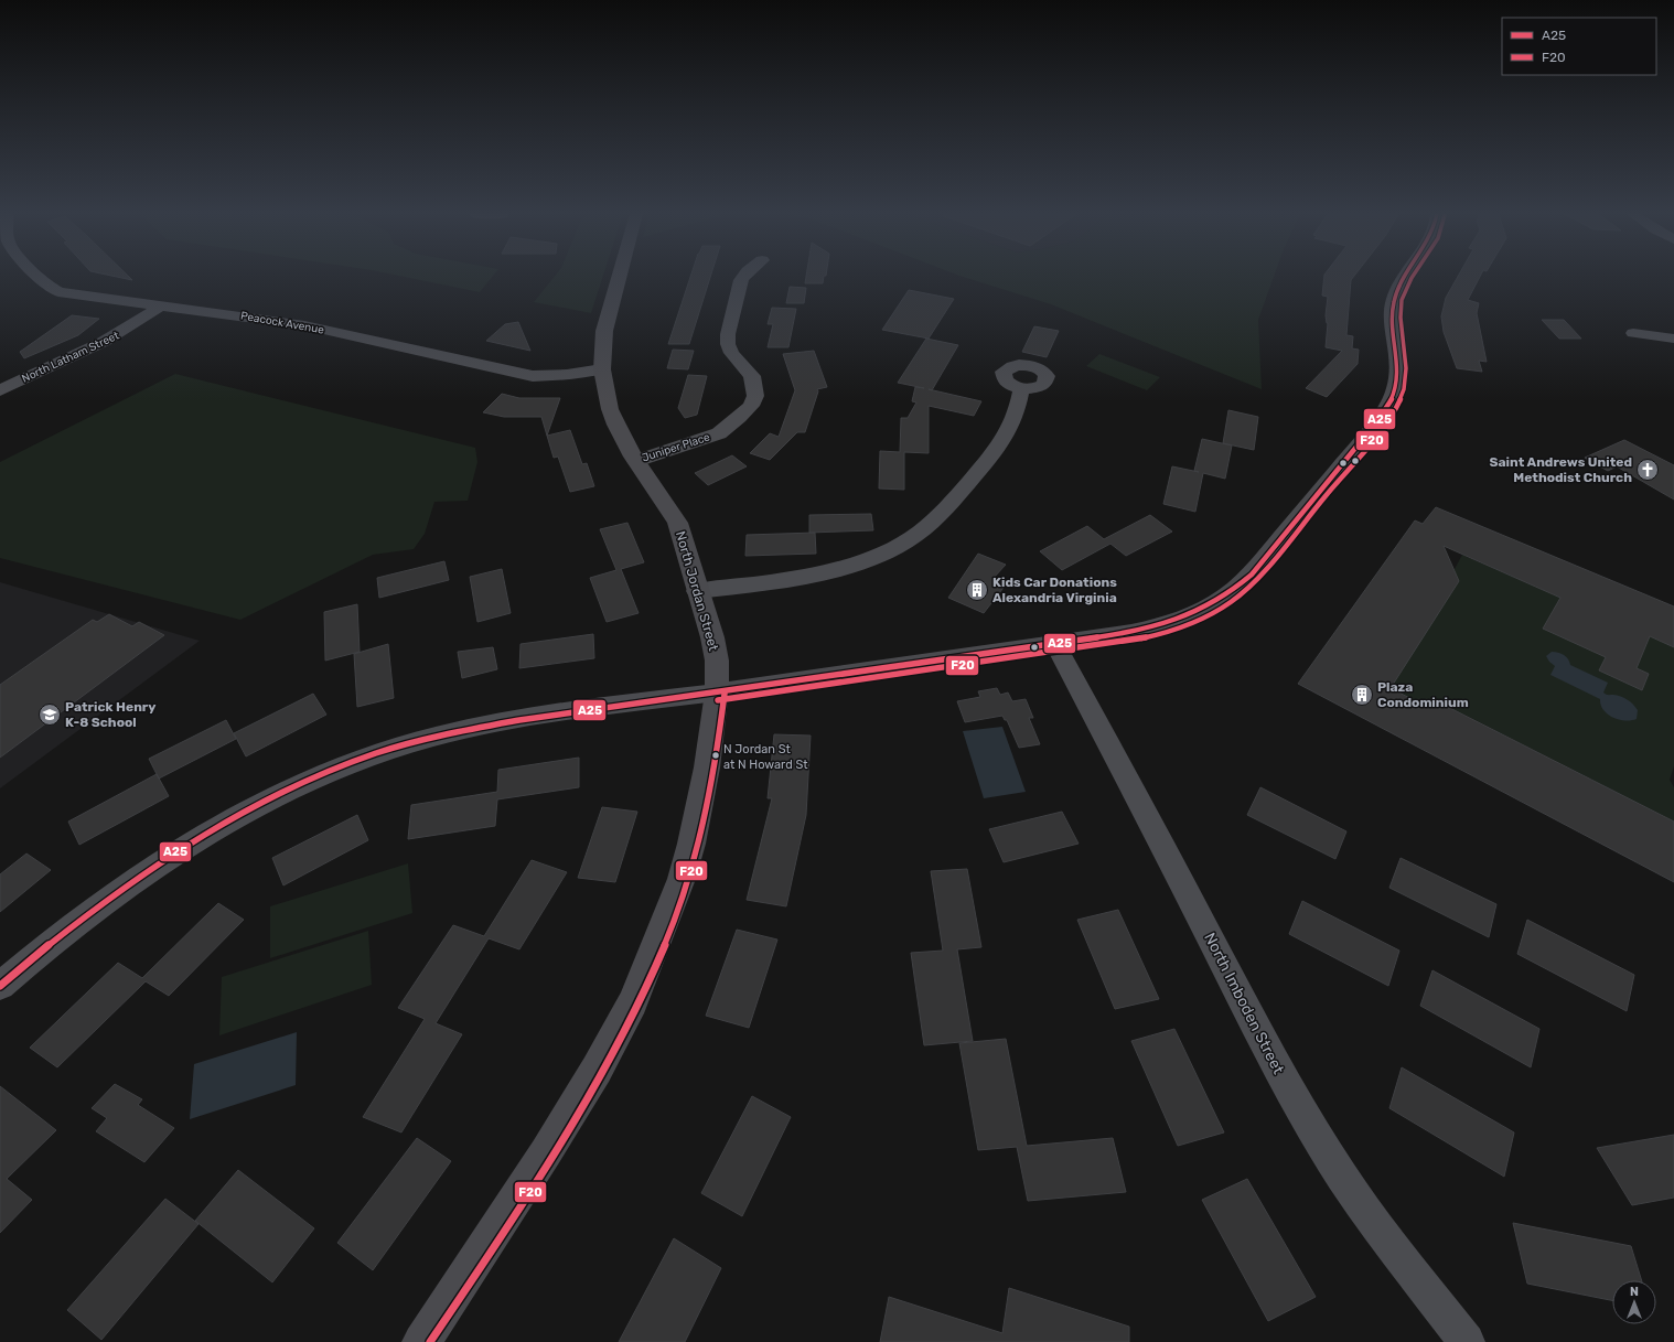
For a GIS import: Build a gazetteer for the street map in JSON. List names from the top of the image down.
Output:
{
  "streets": {
    "street": [
      "Peacock Avenue",
      "North Latham Street",
      "Juniper Place",
      "North Jordan Street",
      "North Imboden Street"
    ]
  },
  "crossings": [
    ["Peacock Avenue", "North Latham Street"],
    ["Peacock Avenue", "North Jordan Street"],
    ["Juniper Place", "North Jordan Street"]
  ],
  "places": {
    "church": ["Saint Andrews United Methodist Church"],
    "building": ["Kids Car Donations Alexandria Virginia", "Plaza Condominium"],
    "school or university": ["Patrick Henry K-8 School"],
    "other": ["N Jordan St at N Howard St"]
  },
  "lines": ["transit line A25", "transit line F20"],
  "legend": ["A25", "F20"],
  "north": "top"
}
